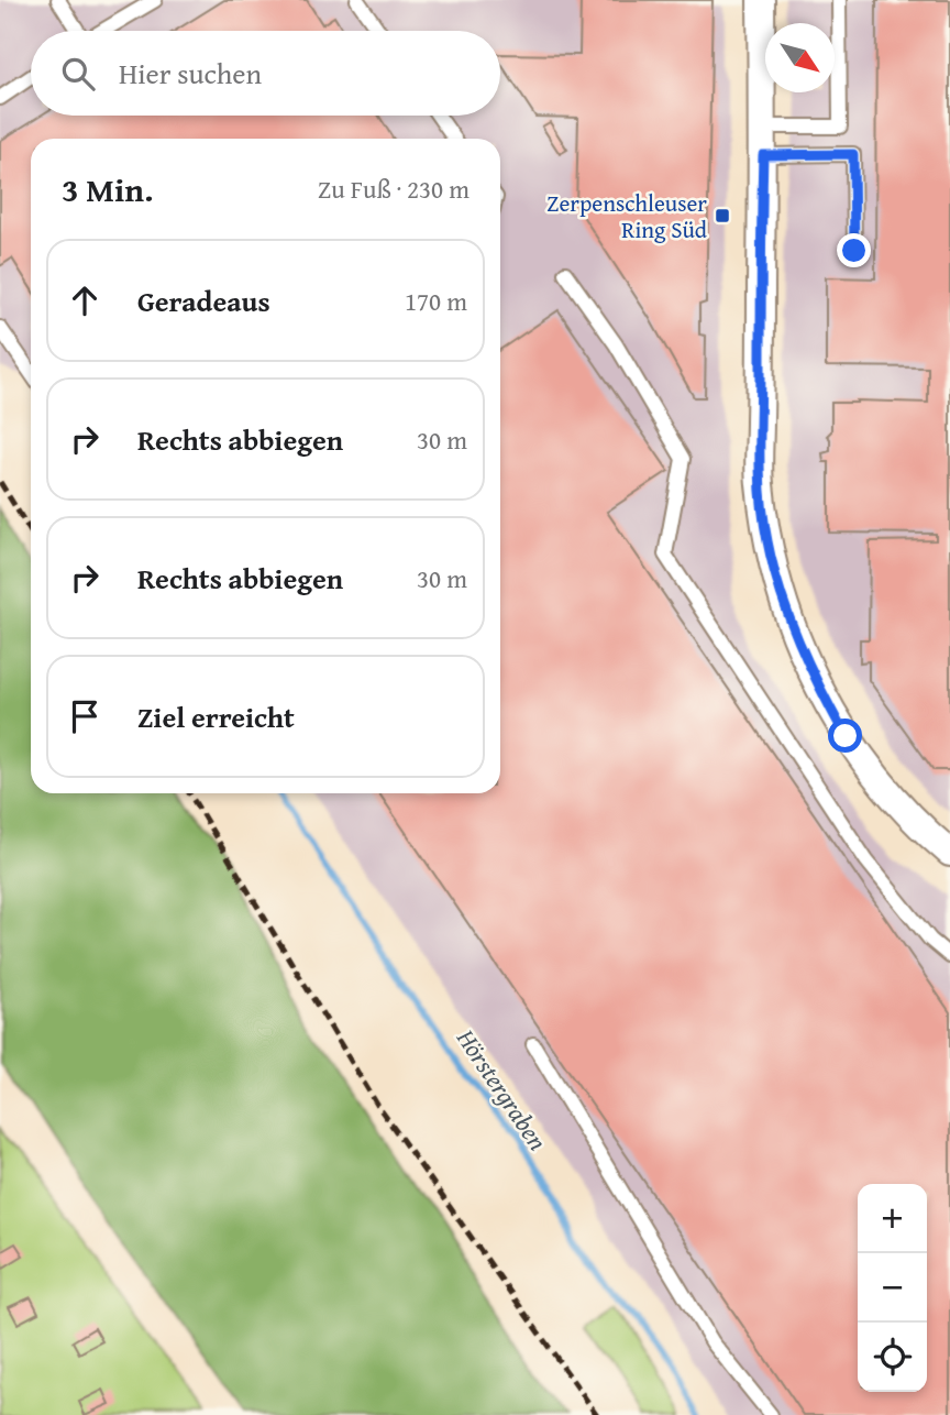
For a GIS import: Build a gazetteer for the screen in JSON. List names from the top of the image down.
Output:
{
  "water": ["Hörstergraben"],
  "places": {
    "transit": ["Zerpenschleuser Ring Süd"]
  },
  "north": "bottom right",
  "page": {
    "search": "Hier suchen",
    "heading": ["3 Min.", "Zu Fuß · 230 m"],
    "list": [
      ["Geradeaus", "170 m"],
      ["Rechts abbiegen", "30 m"],
      ["Rechts abbiegen", "30 m"],
      "Ziel erreicht"
    ],
    "map_buttons": ["+", "−"]
  }
}
